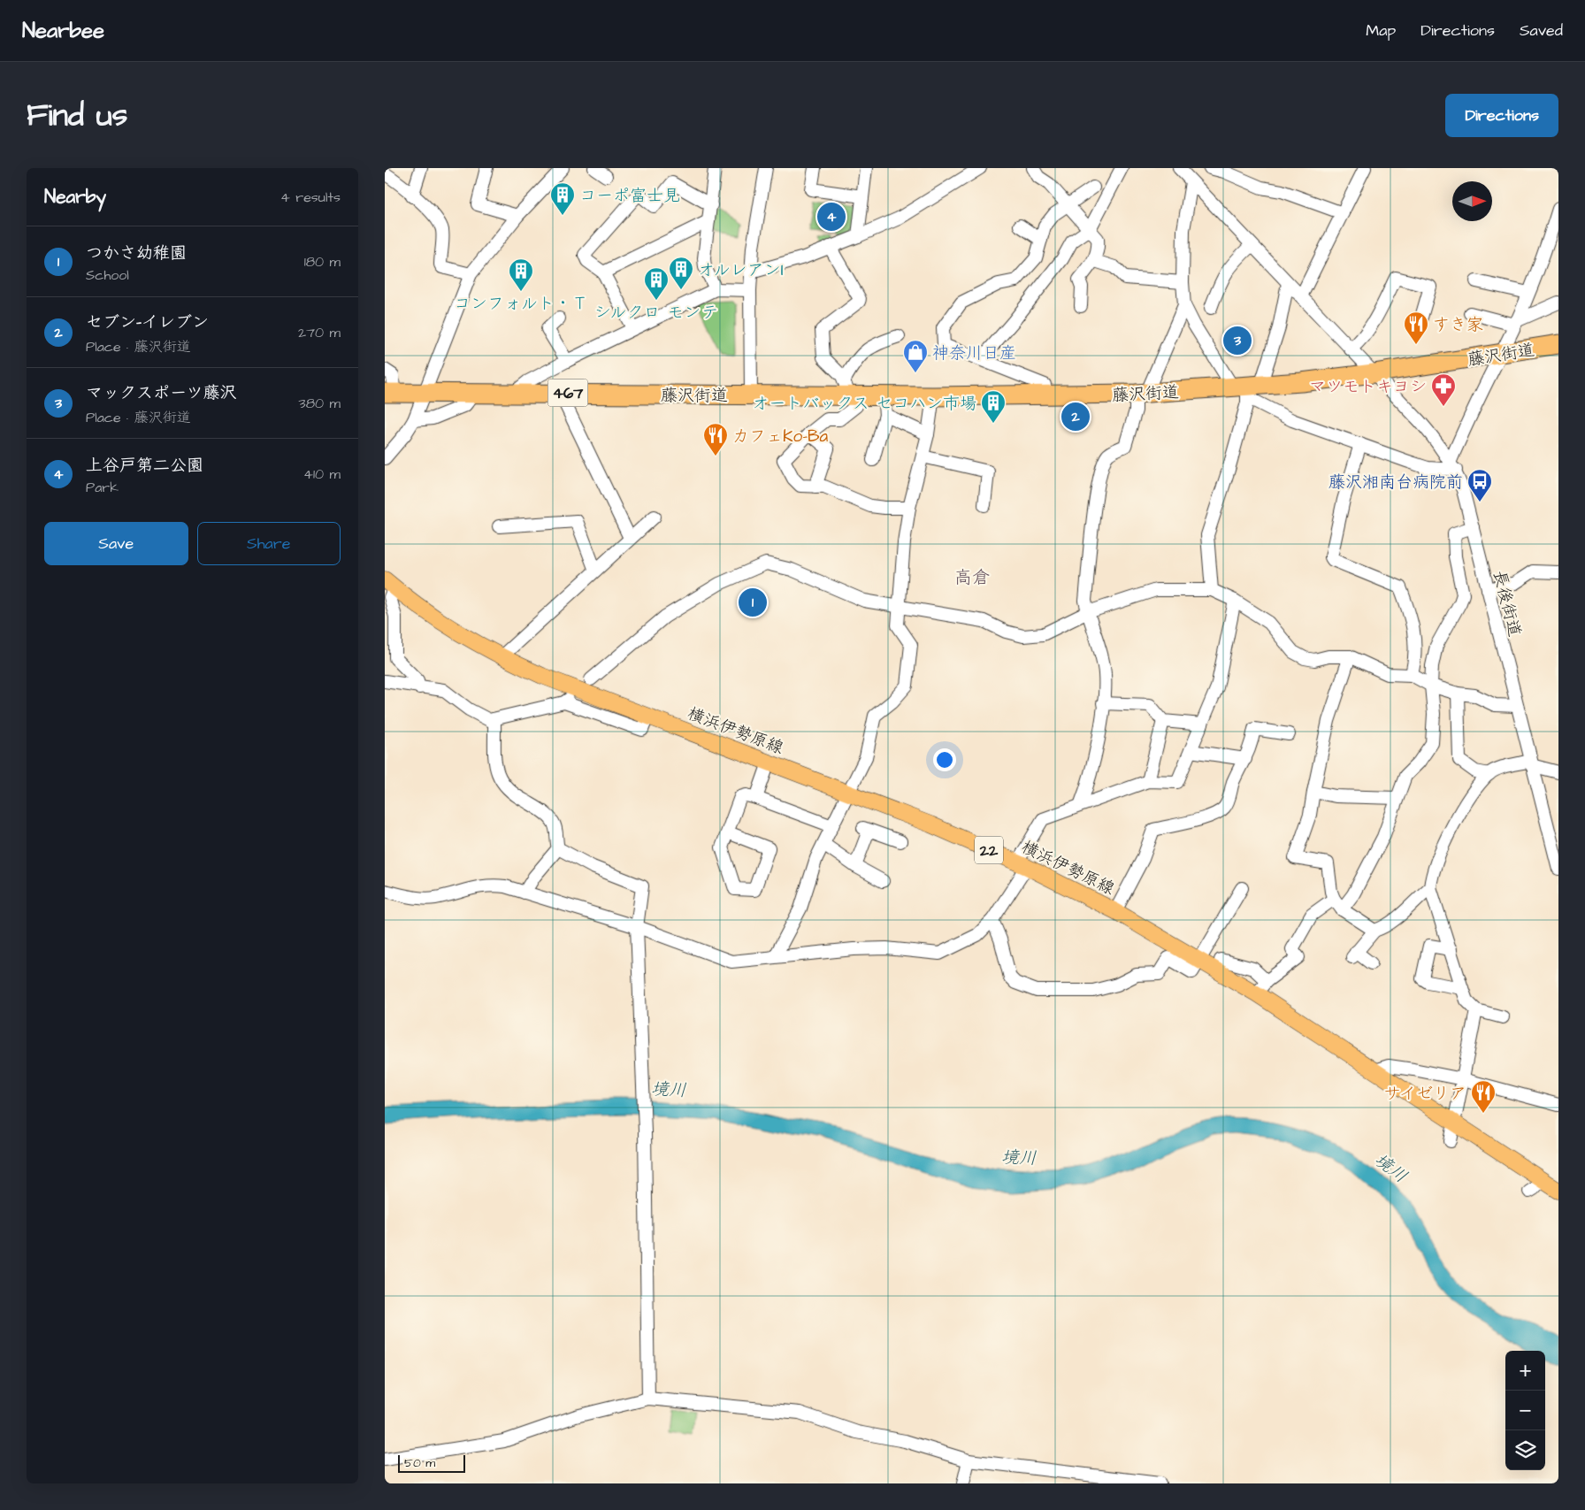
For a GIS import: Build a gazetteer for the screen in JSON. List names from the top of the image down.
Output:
{
  "streets": {
    "highway": ["藤沢街道", "467"],
    "main road": ["横浜伊勢原線", "22"],
    "street": ["長後街道"]
  },
  "crossings": [
    ["藤沢街道", "長後街道"]
  ],
  "districts": ["高倉"],
  "water": ["境川"],
  "places": {
    "building": [
      "コーポ富士見",
      "オルレアンI",
      "コンフォルト・Ｔ",
      "シルクロ モンテ",
      "オートバックス セコハン市場"
    ],
    "restaurant": ["すき家", "カフェKo-Ba", "サイゼリア"],
    "shop": ["神奈川日産"],
    "pharmacy": ["マツモトキヨシ"],
    "bus stop": ["藤沢湘南台病院前"]
  },
  "scale_bar": "50 m",
  "north": "right",
  "page": {
    "header": "Nearbee",
    "nav": ["Map", "Directions", "Saved"],
    "title": "Find us",
    "buttons": [
      "Directions",
      ["Save", "Share"]
    ],
    "heading": ["Nearby", "4 results"],
    "pins": [
      "4",
      "3",
      "2",
      "1"
    ],
    "list": [
      {
        "mark": "1",
        "name": "つかさ幼稚園",
        "note": "School",
        "value": "180 m"
      },
      {
        "mark": "2",
        "name": "セブン-イレブン",
        "note": "Place · 藤沢街道",
        "value": "270 m"
      },
      {
        "mark": "3",
        "name": "マックスポーツ藤沢",
        "note": "Place · 藤沢街道",
        "value": "380 m"
      },
      {
        "mark": "4",
        "name": "上谷戸第二公園",
        "note": "Park",
        "value": "410 m"
      }
    ],
    "map_buttons": ["+", "−"],
    "scale": "50 m"
  }
}
